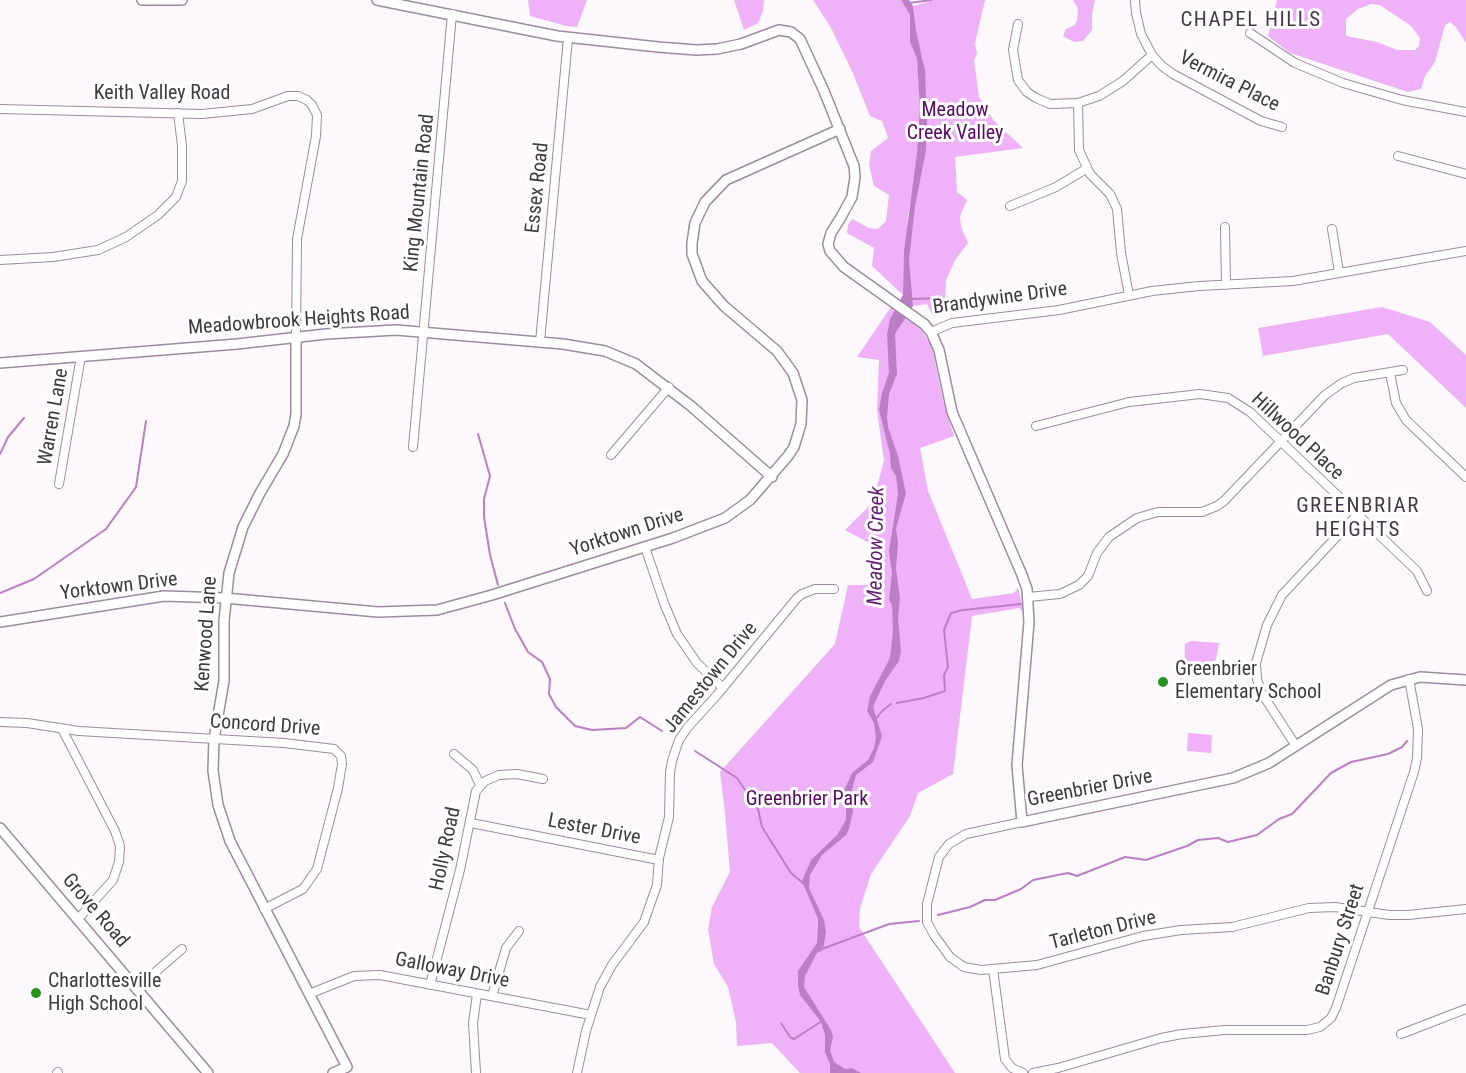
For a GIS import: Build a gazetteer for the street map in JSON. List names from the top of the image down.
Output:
{
  "streets": {
    "street": [
      "Vermira Place",
      "Keith Valley Road",
      "Essex Road",
      "King Mountain Road",
      "Brandywine Drive",
      "Meadowbrook Heights Road",
      "Warren Lane",
      "Hillwood Place",
      "Yorktown Drive",
      "Kenwood Lane",
      "Jamestown Drive",
      "Concord Drive",
      "Greenbrier Drive",
      "Lester Drive",
      "Holly Road",
      "Grove Road",
      "Tarleton Drive",
      "Banbury Street",
      "Galloway Drive"
    ]
  },
  "crossings": [
    ["Keith Valley Road", "Kenwood Lane"],
    ["Essex Road", "Brandywine Drive"],
    ["Essex Road", "Meadowbrook Heights Road"],
    ["King Mountain Road", "Brandywine Drive"],
    ["King Mountain Road", "Meadowbrook Heights Road"],
    ["Brandywine Drive", "Yorktown Drive"],
    ["Brandywine Drive", "Greenbrier Drive"],
    ["Meadowbrook Heights Road", "Warren Lane"],
    ["Meadowbrook Heights Road", "Yorktown Drive"],
    ["Meadowbrook Heights Road", "Kenwood Lane"],
    ["Yorktown Drive", "Kenwood Lane"],
    ["Kenwood Lane", "Concord Drive"],
    ["Kenwood Lane", "Galloway Drive"],
    ["Jamestown Drive", "Lester Drive"],
    ["Greenbrier Drive", "Tarleton Drive"],
    ["Greenbrier Drive", "Banbury Street"],
    ["Lester Drive", "Holly Road"],
    ["Lester Drive", "Galloway Drive"],
    ["Holly Road", "Galloway Drive"],
    ["Tarleton Drive", "Banbury Street"]
  ],
  "districts": ["CHAPEL HILLS", "GREENBRIAR HEIGHTS"],
  "water": ["Meadow Creek"],
  "parks": ["Meadow Creek Valley", "Greenbrier Park"],
  "places": ["Greenbrier Elementary School", "Charlottesville High School"]
}
